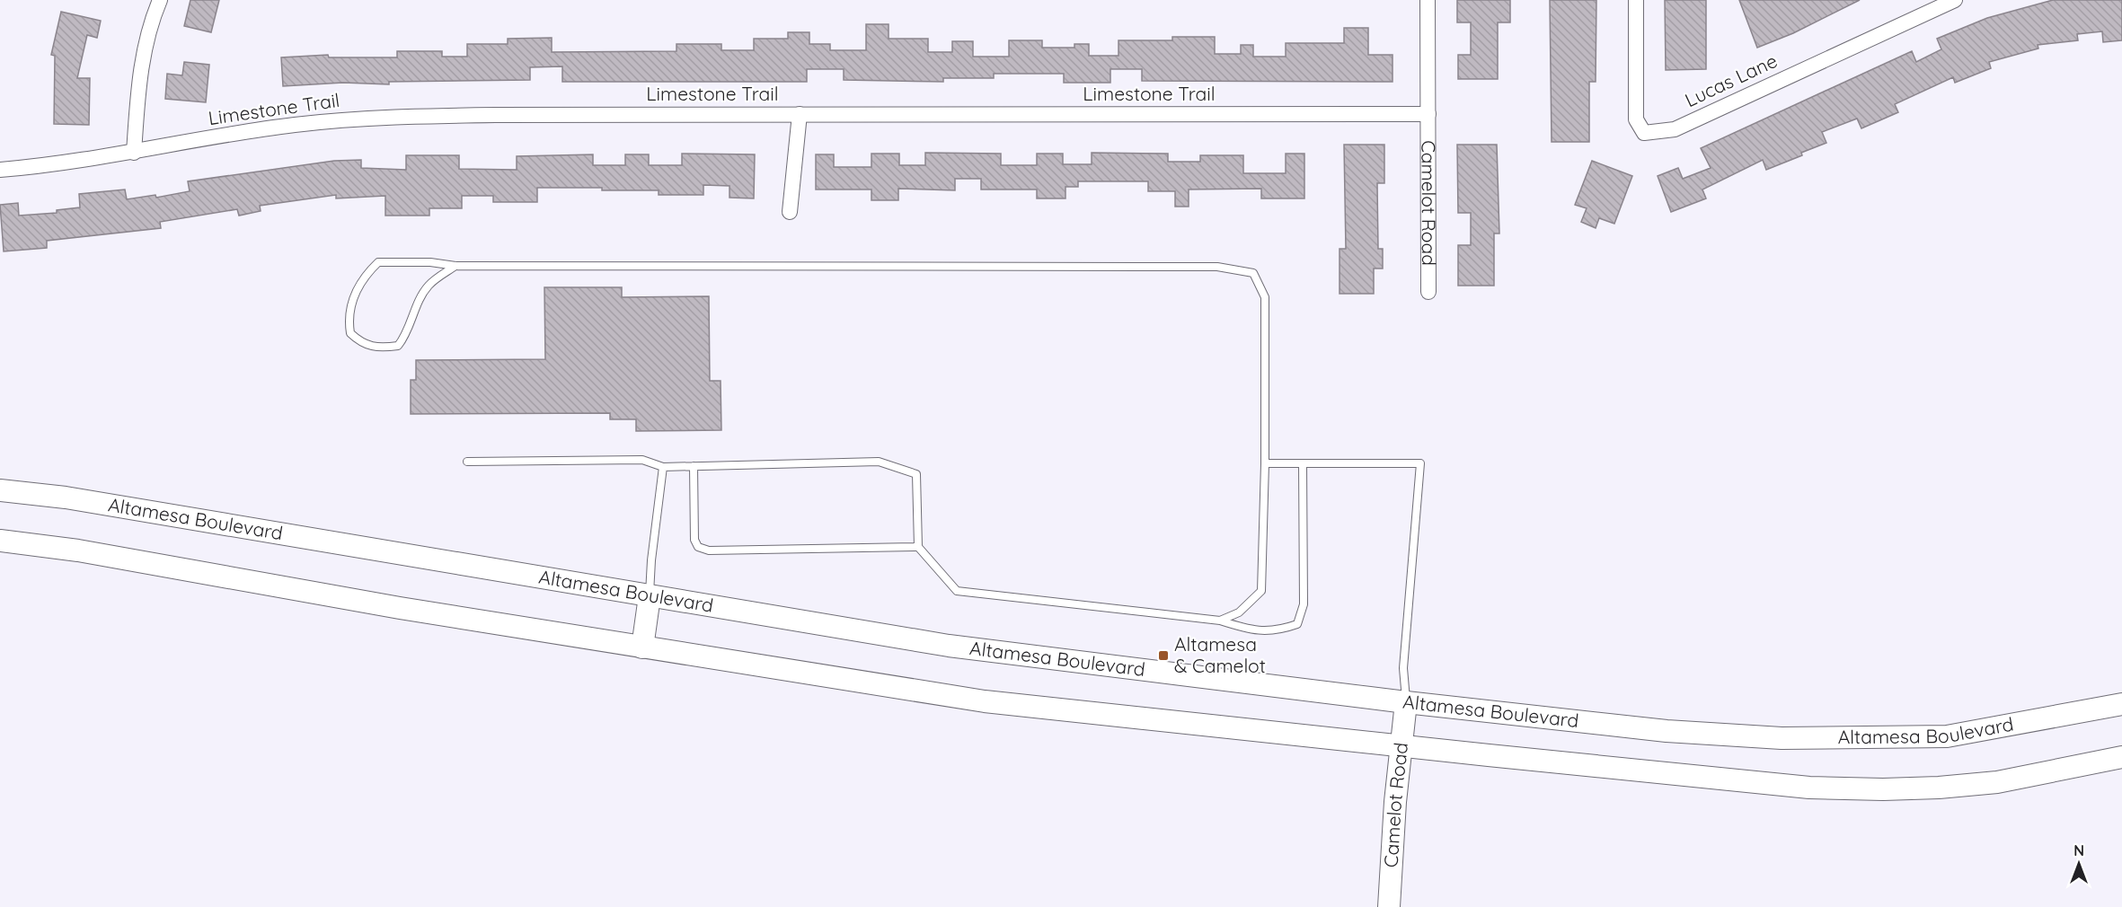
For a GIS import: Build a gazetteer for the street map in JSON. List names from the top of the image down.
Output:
{
  "streets": {
    "main road": ["Camelot Road", "Altamesa Boulevard"],
    "street": ["Lucas Lane", "Limestone Trail"]
  },
  "crossings": [
    ["Limestone Trail", "Camelot Road"],
    ["Camelot Road", "Altamesa Boulevard"]
  ],
  "places": {
    "transit": ["Altamesa & Camelot"]
  },
  "north": "top"
}
